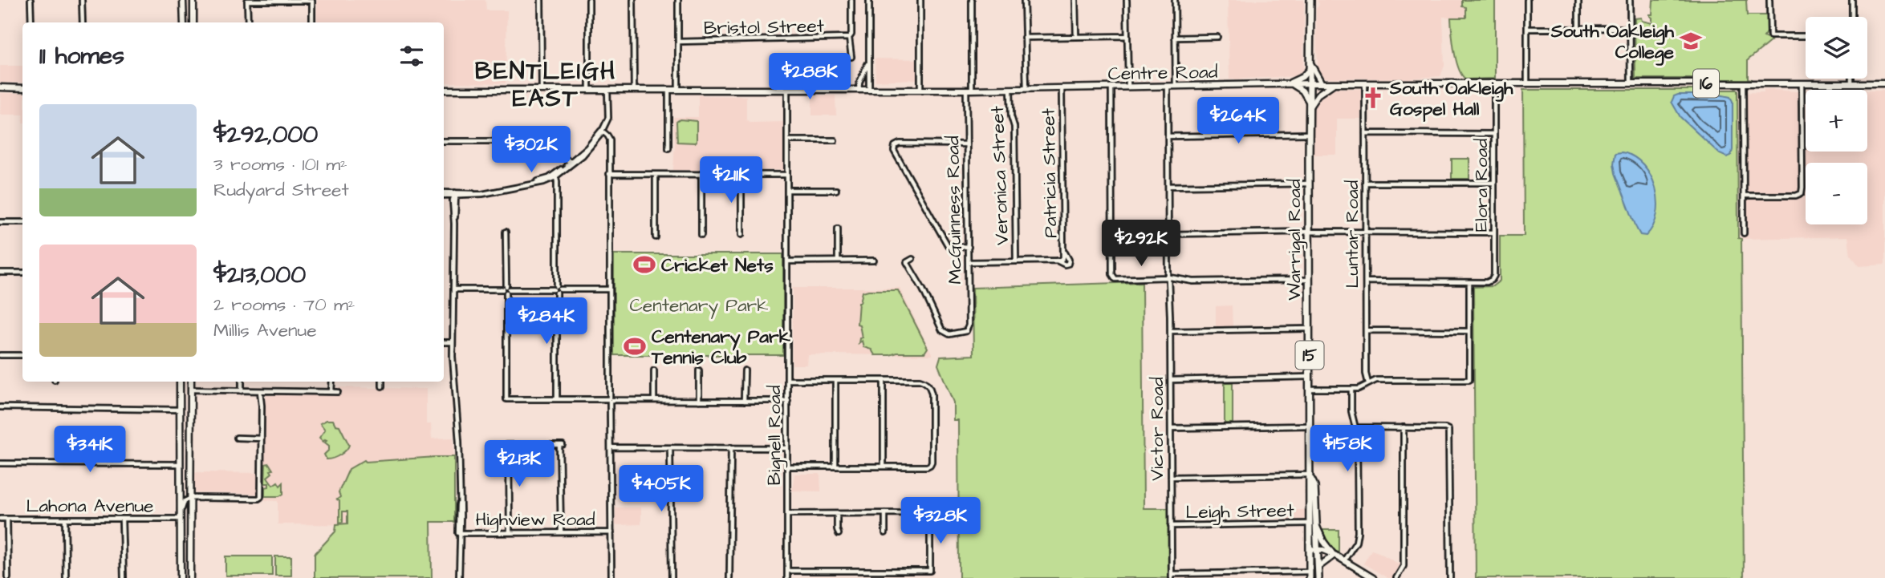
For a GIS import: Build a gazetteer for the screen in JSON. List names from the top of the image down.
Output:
{
  "streets": {
    "highway": ["Warrigal Road", "15"],
    "main road": ["Centre Road", "16"],
    "street": [
      "Bristol Street",
      "Patricia Street",
      "Veronica Street",
      "Elora Road",
      "McGuinness Road",
      "Luntar Road",
      "Victor Road",
      "Bignell Road",
      "Lahona Avenue",
      "Leigh Street",
      "Highview Road"
    ]
  },
  "crossings": [
    ["Centre Road", "Patricia Street"],
    ["Centre Road", "Veronica Street"],
    ["Centre Road", "Elora Road"],
    ["Centre Road", "McGuinness Road"],
    ["Centre Road", "Luntar Road"],
    ["Centre Road", "Warrigal Road"],
    ["Centre Road", "Victor Road"],
    ["Centre Road", "Bignell Road"],
    ["Warrigal Road", "Leigh Street"],
    ["Victor Road", "Leigh Street"]
  ],
  "districts": ["BENTLEIGH EAST"],
  "parks": ["Centenary Park"],
  "places": {
    "school or university": ["South Oakleigh College"],
    "church": ["South Oakleigh Gospel Hall"],
    "sports": ["Cricket Nets", "Centenary Park Tennis Club"]
  },
  "page": {
    "map_buttons": ["+", "−"],
    "heading": "11 homes",
    "price": [
      "$288K",
      "$264K",
      "$302K",
      "$211K",
      "$292K",
      "$284K",
      "$158K",
      "$341K",
      "$213K",
      "$405K",
      "$328K"
    ],
    "list": [
      {
        "name": "$292,000",
        "note": "3 rooms · 101 m² · Rudyard Street"
      },
      {
        "name": "$213,000",
        "note": "2 rooms · 70 m² · Millis Avenue"
      }
    ]
  }
}
